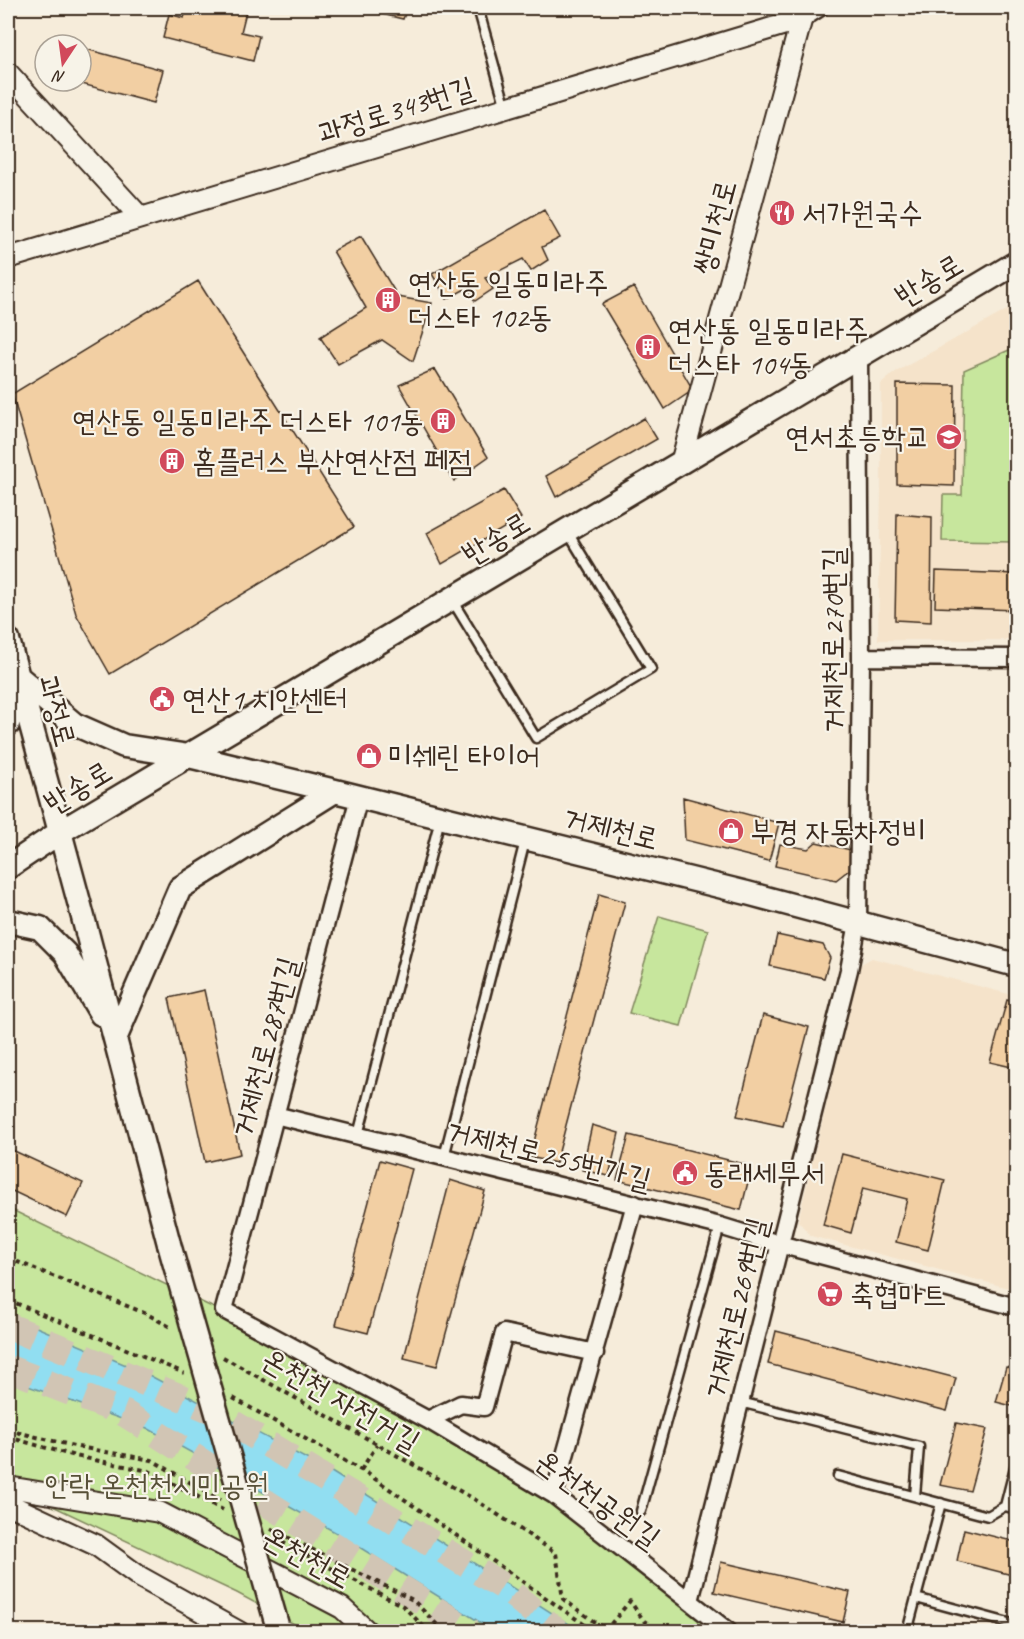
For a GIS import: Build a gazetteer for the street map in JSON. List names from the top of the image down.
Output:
{
  "streets": {
    "main road": ["반송로", "과정로", "거제천로"],
    "street": [
      "과정로343번길",
      "쌍미천로",
      "거제천로270번길",
      "거제천로287번길",
      "거제천로255번가길",
      "거제천로269번길",
      "온천천공원길",
      "온천천로"
    ],
    "path": ["온천천 자전거길"]
  },
  "crossings": [
    ["과정로343번길", "쌍미천로"],
    ["쌍미천로", "반송로"],
    ["반송로", "거제천로270번길"],
    ["반송로", "과정로"],
    ["반송로", "거제천로"],
    ["거제천로270번길", "거제천로"],
    ["거제천로270번길", "거제천로269번길"],
    ["과정로", "거제천로"],
    ["거제천로", "거제천로287번길"],
    ["거제천로", "거제천로269번길"],
    ["거제천로287번길", "거제천로255번가길"],
    ["거제천로287번길", "온천천공원길"],
    ["거제천로255번가길", "거제천로269번길"],
    ["거제천로269번길", "온천천공원길"]
  ],
  "parks": ["안락 온천천시민공원"],
  "places": {
    "restaurant": ["서가원국수"],
    "building": [
      "연산동 일동미라주 더스타 102동",
      "연산동 일동미라주 더스타 104동",
      "연산동 일동미라주 더스타 101동",
      "홈플러스 부산연산점 페점"
    ],
    "school or university": ["연서초등학교"],
    "public building": ["연산1 치안센터", "동래세무서"],
    "shop": ["미쉐린 타이어", "부경 자동차정비"],
    "supermarket": ["축협마트"]
  },
  "north": "bottom"
}
